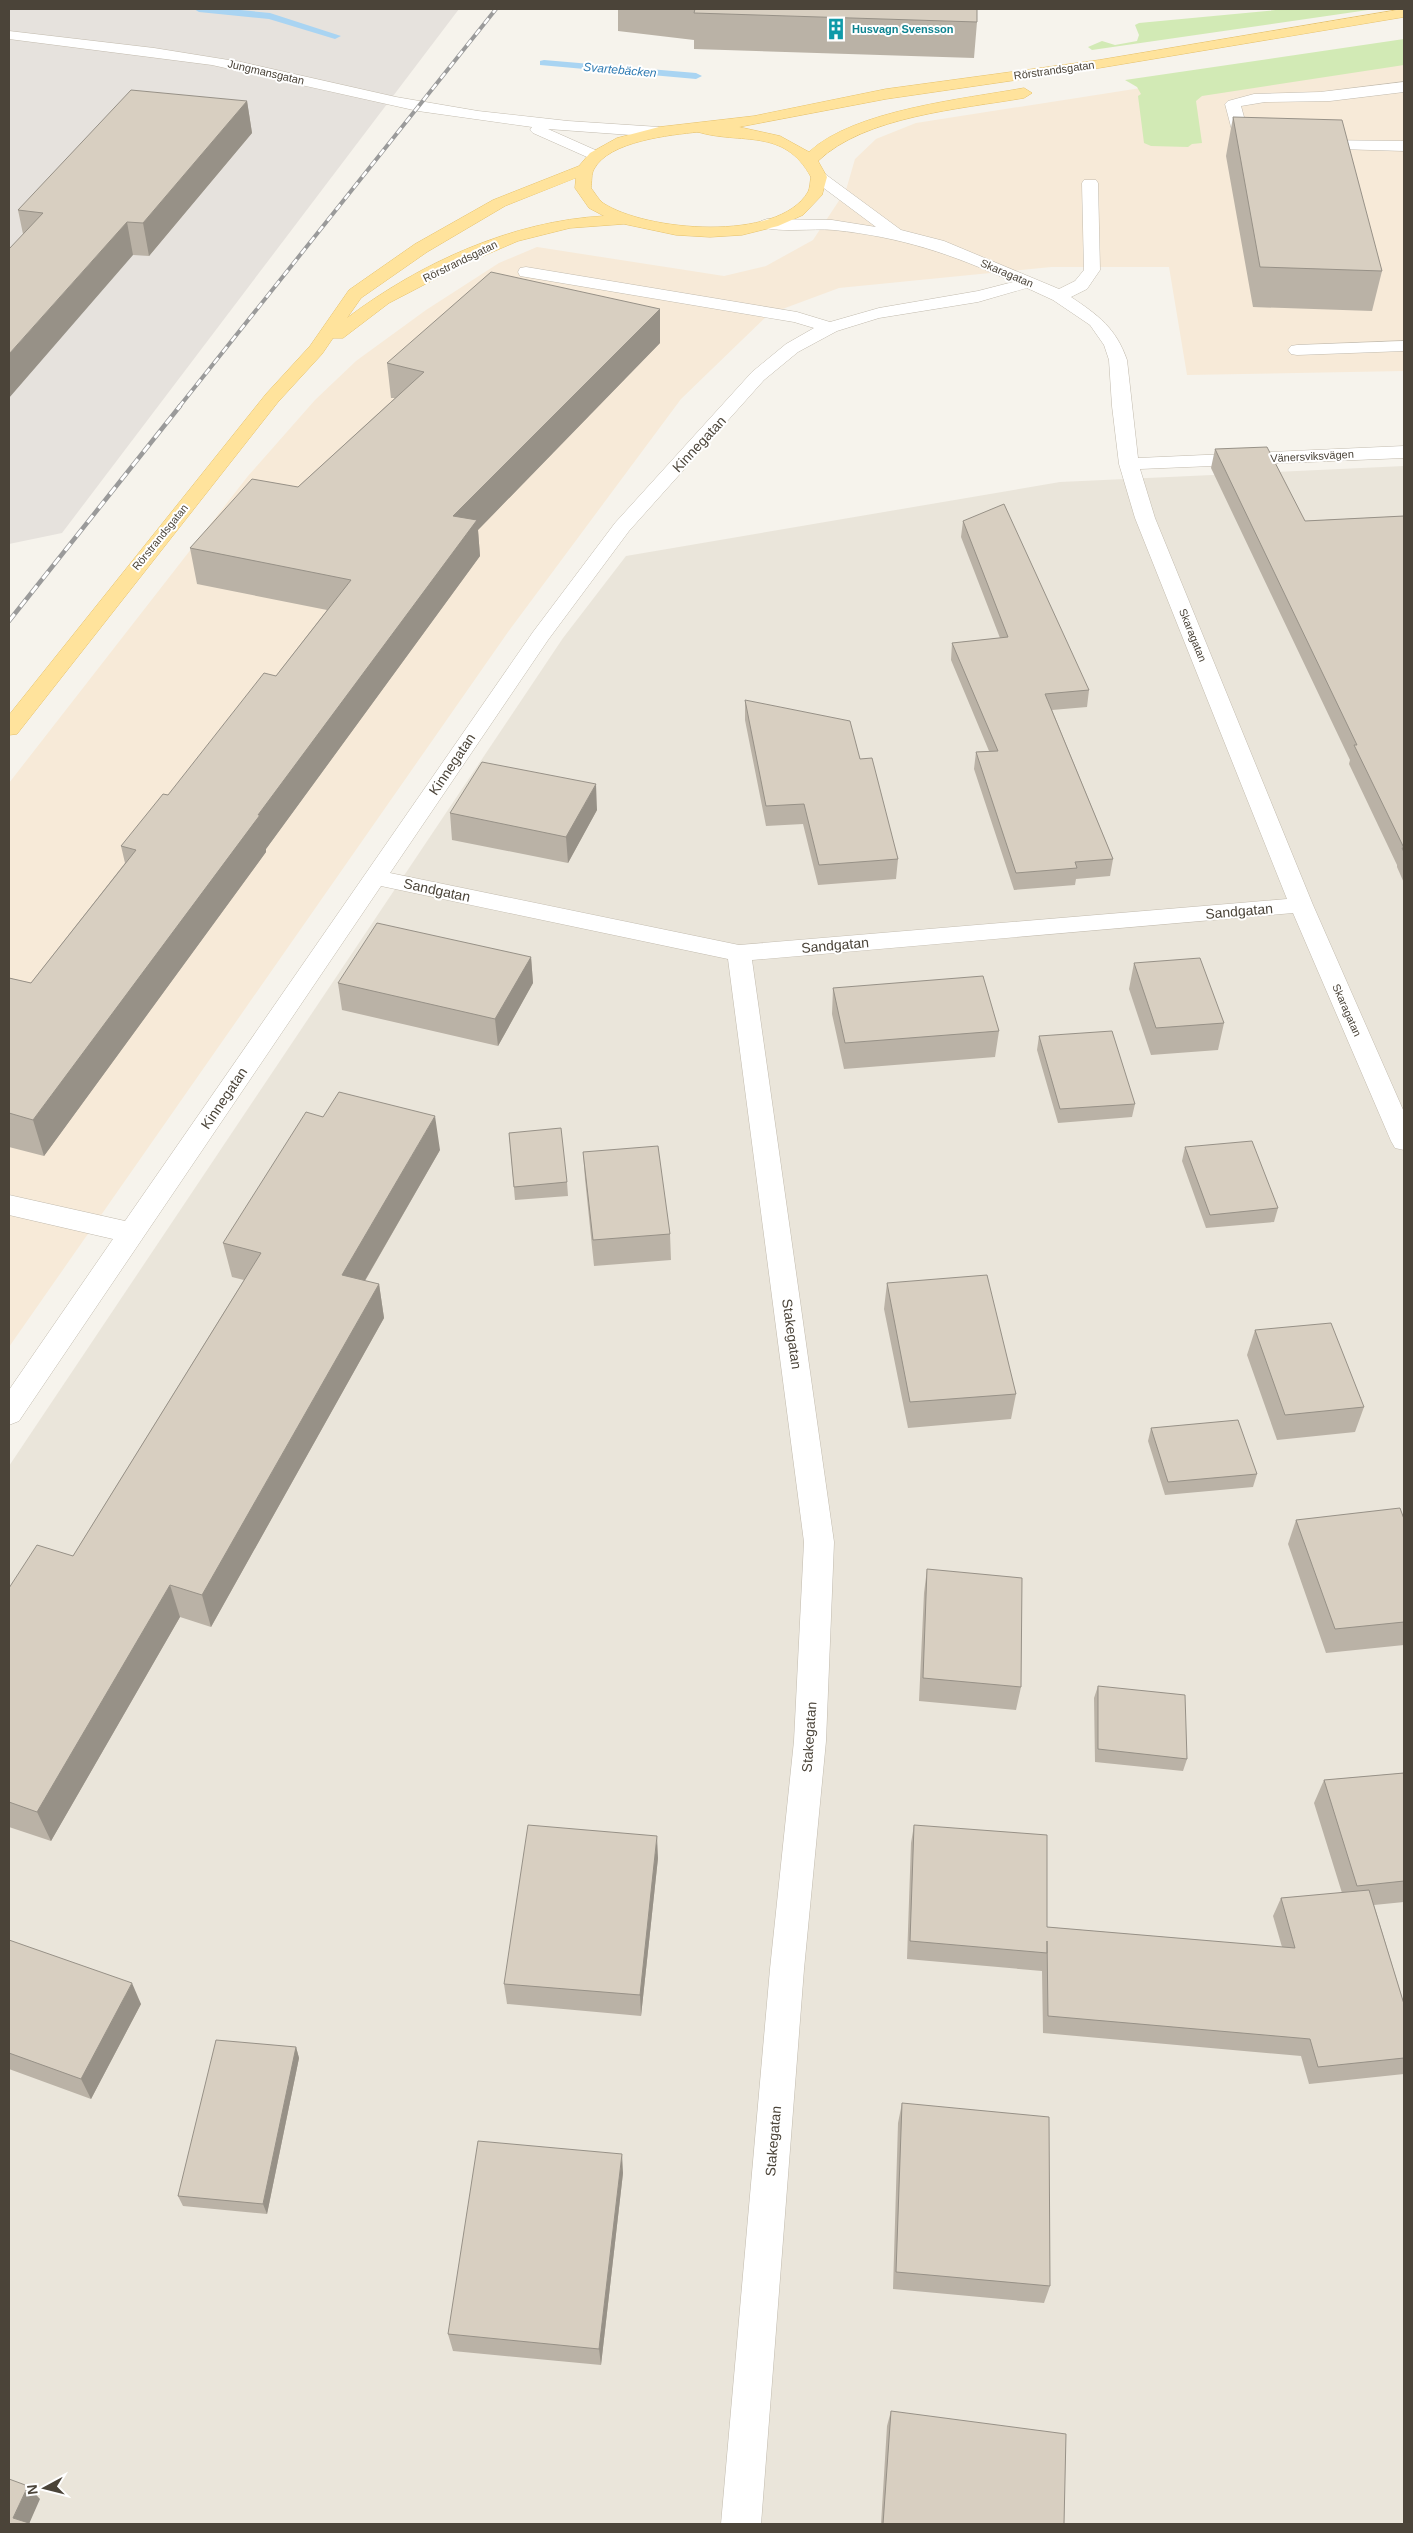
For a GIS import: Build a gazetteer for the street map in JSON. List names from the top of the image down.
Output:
{
  "streets": {
    "main road": ["Rörstrandsgatan"],
    "street": [
      "Jungmansgatan",
      "Skaragatan",
      "Kinnegatan",
      "Vänersviksvägen",
      "Sandgatan",
      "Stakegatan"
    ]
  },
  "crossings": [
    ["Rörstrandsgatan", "Jungmansgatan"],
    ["Rörstrandsgatan", "Skaragatan"],
    ["Skaragatan", "Kinnegatan"],
    ["Skaragatan", "Vänersviksvägen"],
    ["Skaragatan", "Sandgatan"],
    ["Kinnegatan", "Sandgatan"],
    ["Sandgatan", "Stakegatan"]
  ],
  "water": ["Svartebäcken"],
  "places": {
    "building": ["Husvagn Svensson"]
  },
  "north": "left"
}
